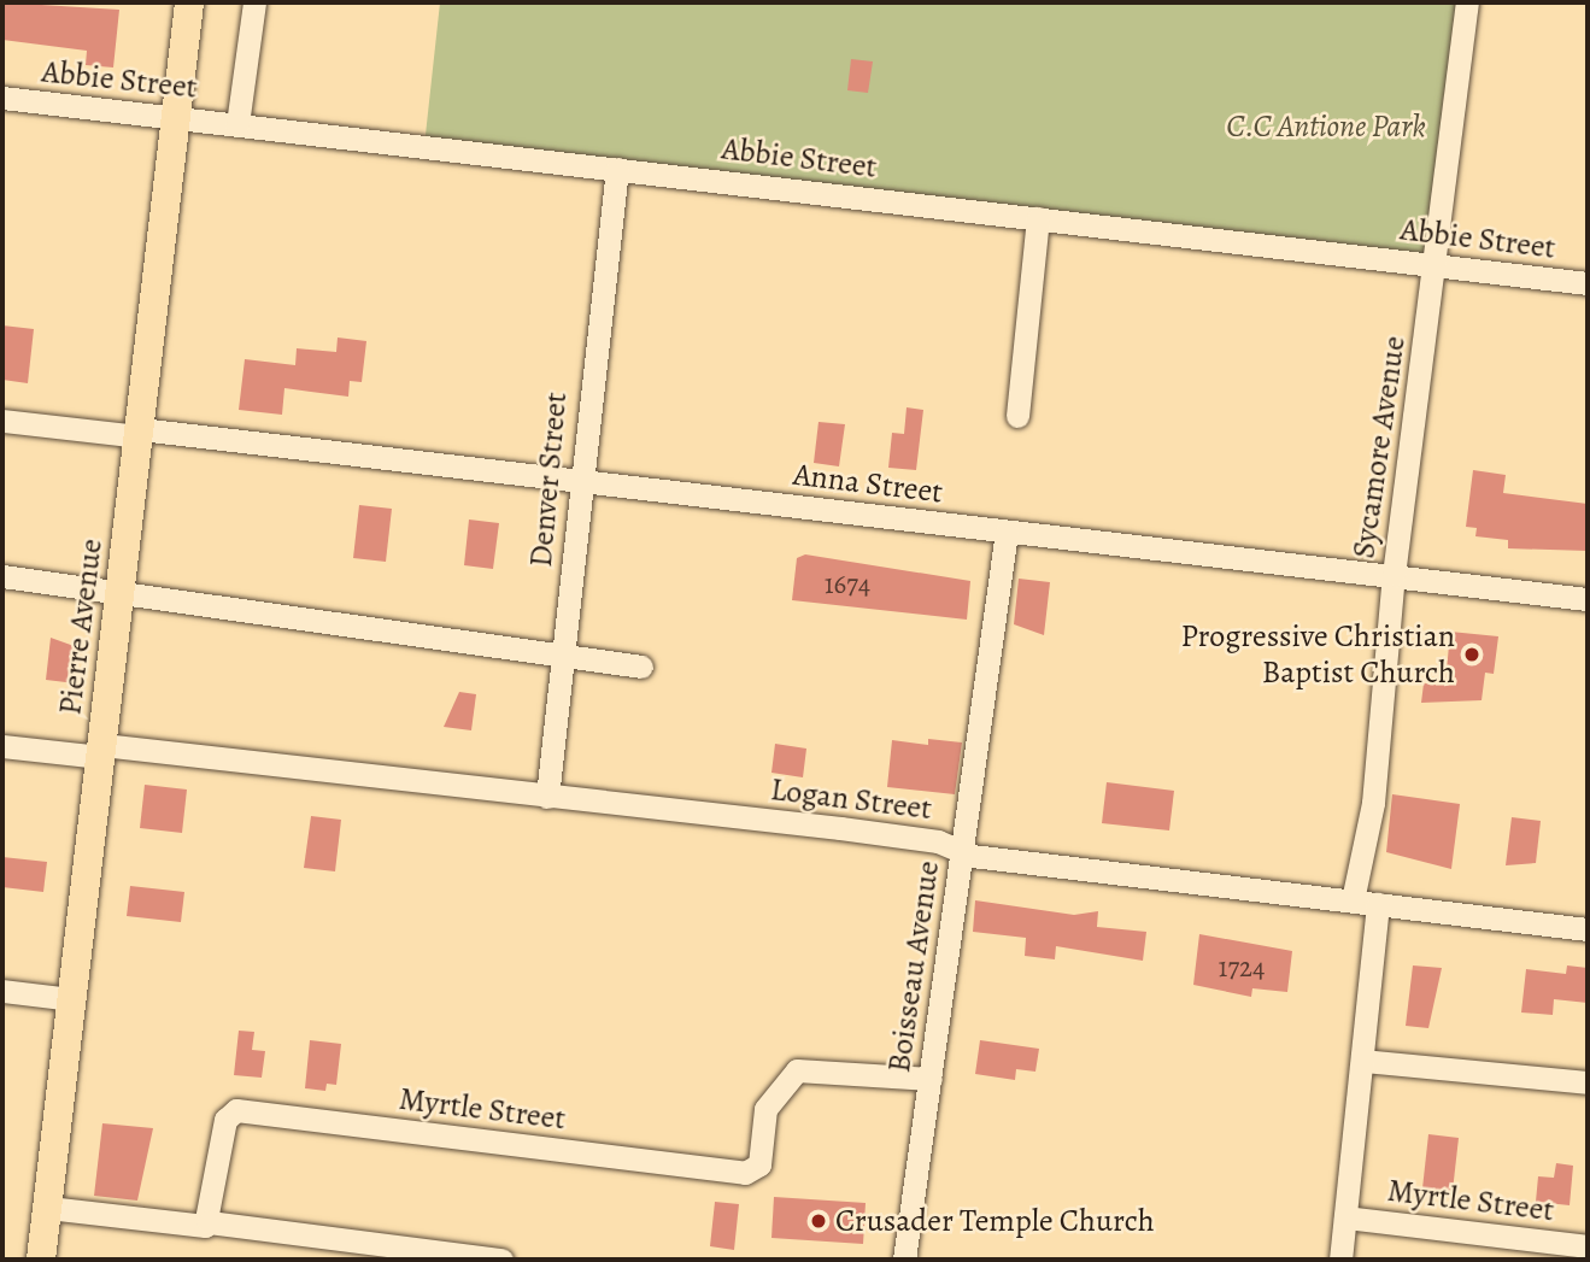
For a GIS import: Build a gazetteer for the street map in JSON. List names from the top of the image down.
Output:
{
  "streets": {
    "main road": ["Pierre Avenue"],
    "street": [
      "Abbie Street",
      "Sycamore Avenue",
      "Denver Street",
      "Anna Street",
      "Logan Street",
      "Boisseau Avenue",
      "Myrtle Street"
    ]
  },
  "crossings": [
    ["Abbie Street", "Sycamore Avenue"],
    ["Abbie Street", "Denver Street"],
    ["Abbie Street", "Pierre Avenue"],
    ["Sycamore Avenue", "Anna Street"],
    ["Sycamore Avenue", "Logan Street"],
    ["Denver Street", "Anna Street"],
    ["Denver Street", "Logan Street"],
    ["Anna Street", "Pierre Avenue"],
    ["Anna Street", "Boisseau Avenue"],
    ["Pierre Avenue", "Logan Street"],
    ["Logan Street", "Boisseau Avenue"],
    ["Boisseau Avenue", "Myrtle Street"]
  ],
  "parks": ["C.C Antione Park"],
  "places": ["Progressive Christian Baptist Church", "Crusader Temple Church"],
  "house_numbers": ["1674", "1724"]
}
